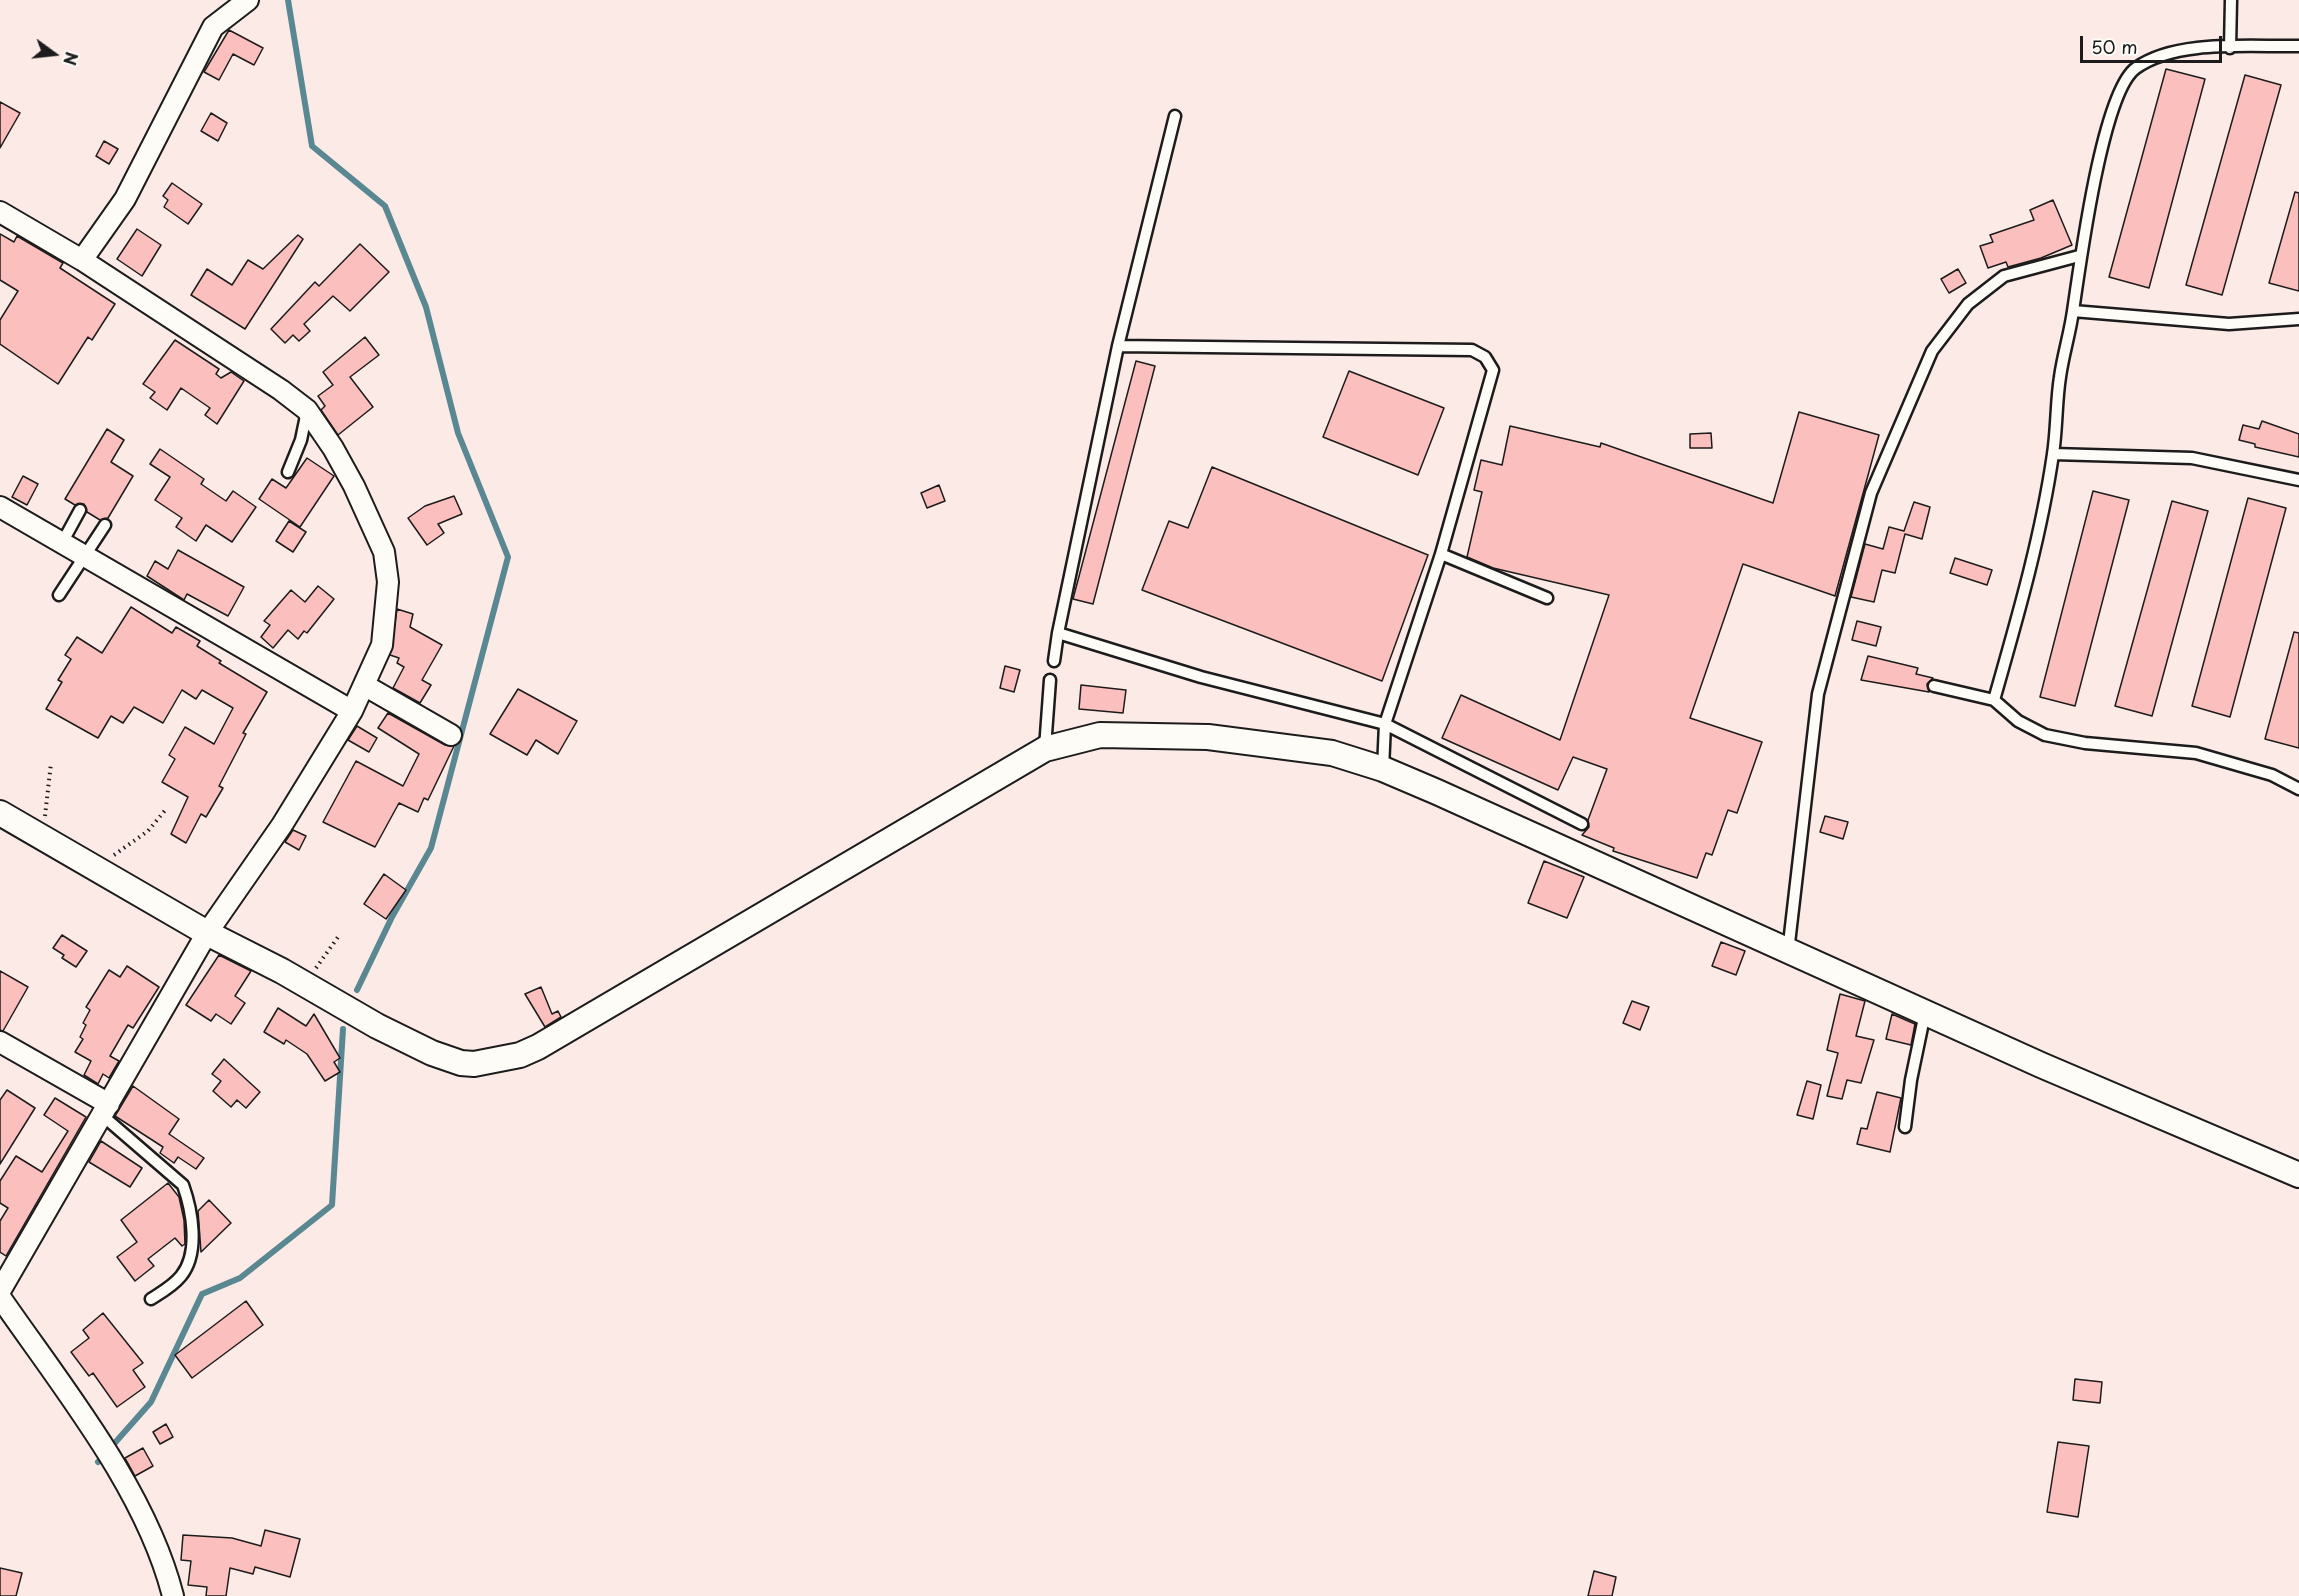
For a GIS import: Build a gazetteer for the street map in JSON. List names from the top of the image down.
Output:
{
  "scale_bar": "50 m",
  "north": "right"
}
